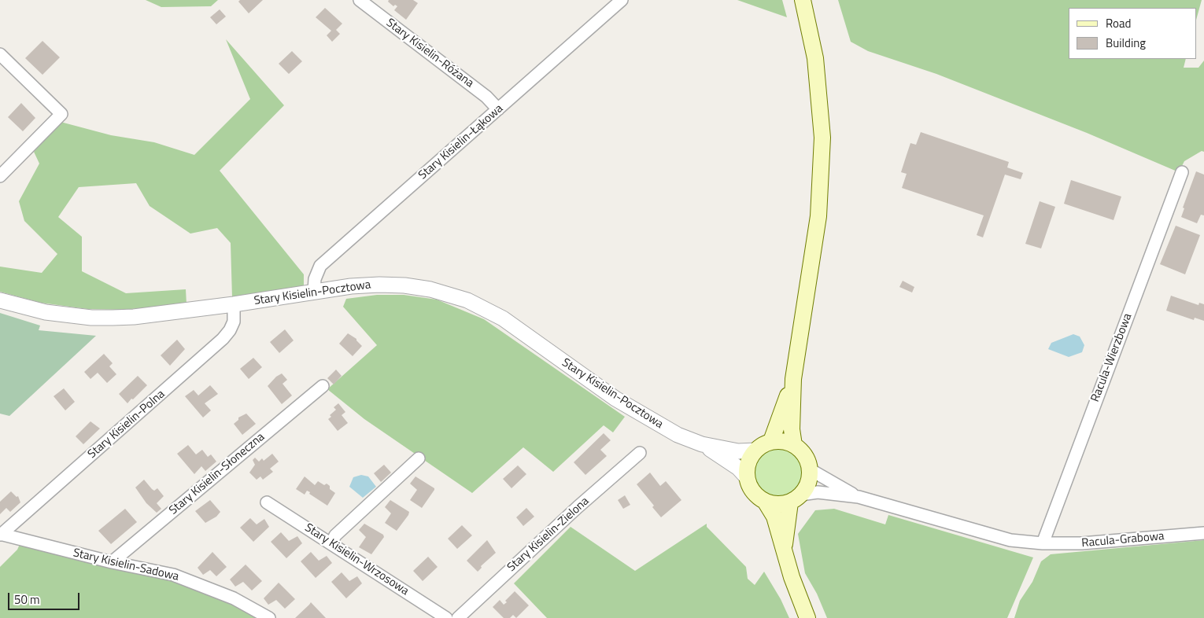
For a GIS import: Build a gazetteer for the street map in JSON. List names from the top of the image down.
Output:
{
  "streets": {
    "street": [
      "Stary Kisielin-Różana",
      "Stary Kisielin-Łąkowa",
      "Stary Kisielin-Pocztowa",
      "Racula-Wierzbowa",
      "Stary Kisielin-Polna",
      "Stary Kisielin-Słoneczna",
      "Stary Kisielin-Zielona",
      "Racula-Grabowa",
      "Stary Kisielin-Wrzosowa",
      "Stary Kisielin-Sadowa"
    ]
  },
  "crossings": [
    ["Stary Kisielin-Różana", "Stary Kisielin-Łąkowa"],
    ["Stary Kisielin-Łąkowa", "Stary Kisielin-Pocztowa"],
    ["Stary Kisielin-Pocztowa", "Stary Kisielin-Polna"],
    ["Racula-Wierzbowa", "Racula-Grabowa"],
    ["Stary Kisielin-Polna", "Stary Kisielin-Sadowa"],
    ["Stary Kisielin-Słoneczna", "Stary Kisielin-Sadowa"]
  ],
  "legend": ["Road", "Building"],
  "scale_bar": "50 m"
}
